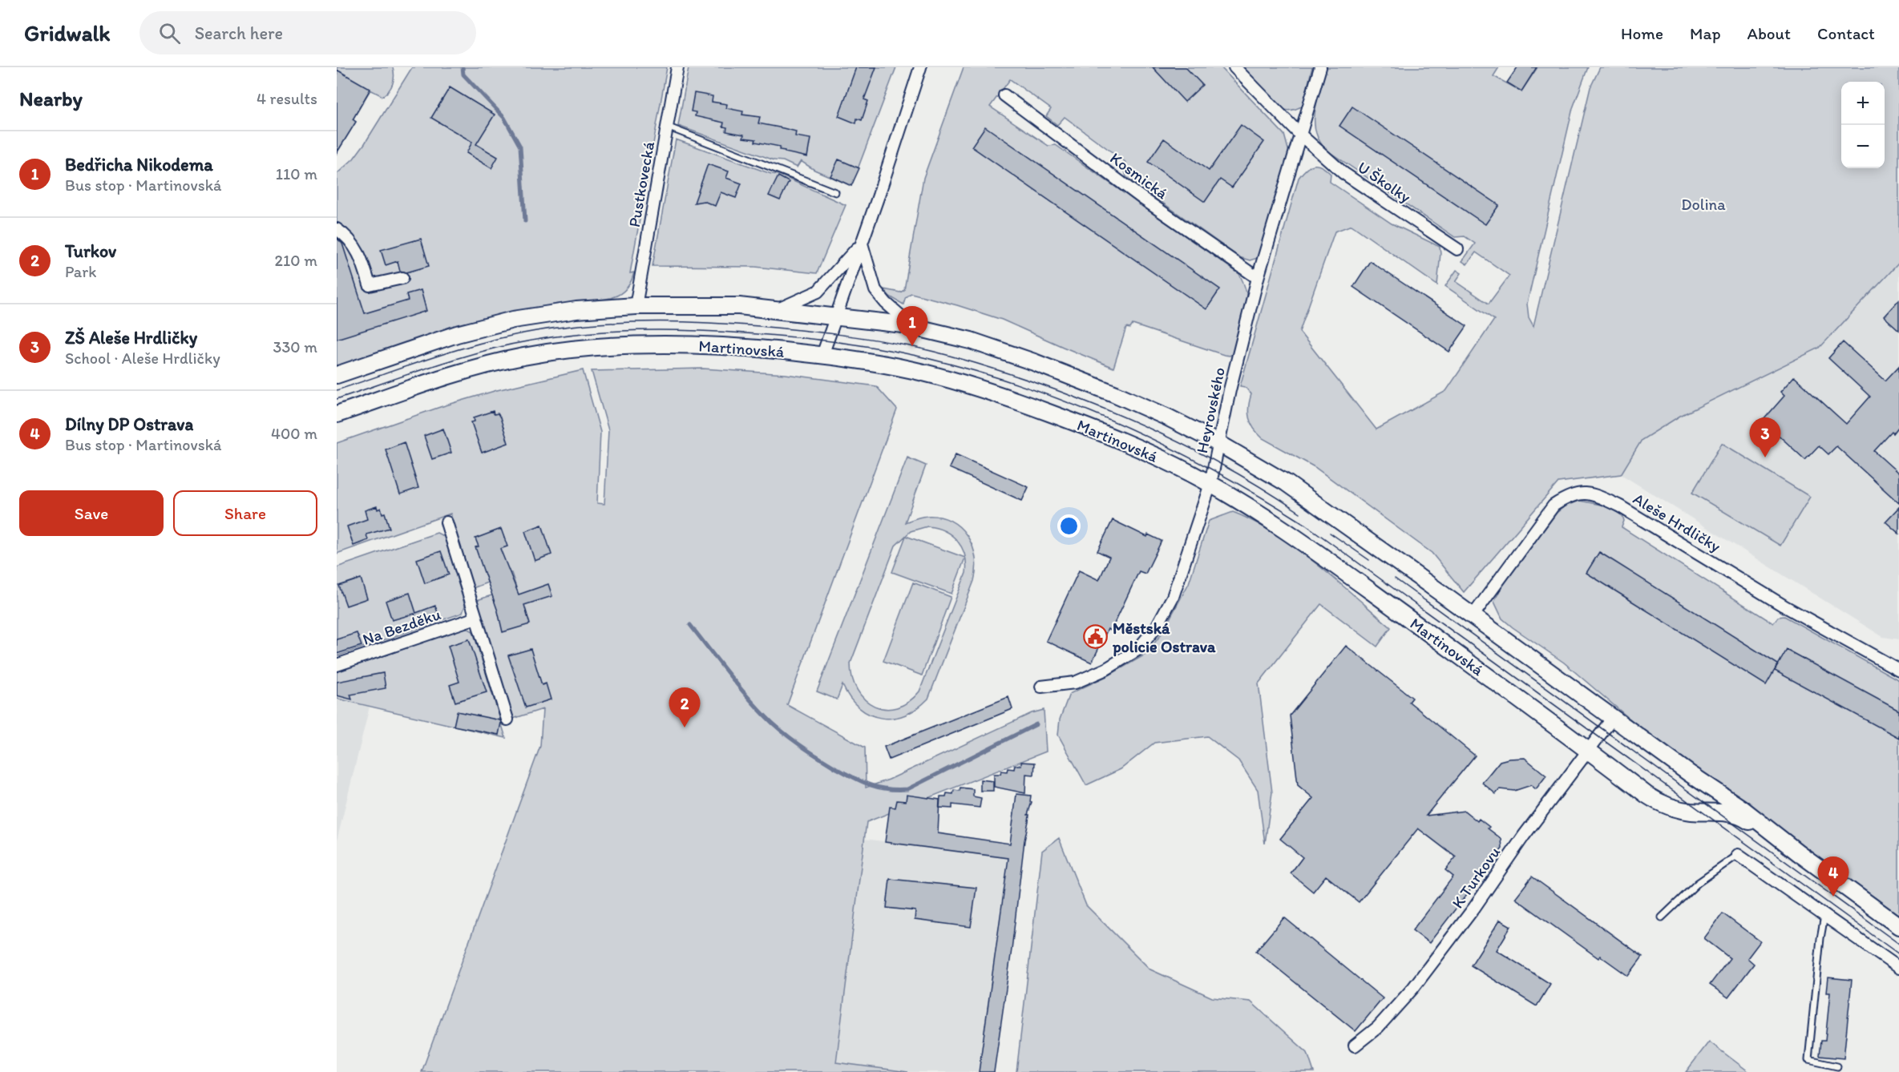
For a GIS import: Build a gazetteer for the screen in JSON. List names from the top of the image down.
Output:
{
  "streets": {
    "street": [
      "Kosmická",
      "U Školky",
      "Pustkovecká",
      "Martinovská",
      "Heyrovského",
      "Aleše Hrdličky",
      "Na Bezděku",
      "K Turkovu"
    ]
  },
  "crossings": [
    ["Kosmická", "Heyrovského"],
    ["U Školky", "Heyrovského"],
    ["Pustkovecká", "Martinovská"],
    ["Martinovská", "Heyrovského"],
    ["Martinovská", "Aleše Hrdličky"],
    ["Martinovská", "K Turkovu"]
  ],
  "parks": ["Dolina"],
  "places": {
    "public building": ["Městská policie Ostrava"]
  },
  "page": {
    "header": "Gridwalk",
    "search": "Search here",
    "nav": [
      "Home",
      "Map",
      "About",
      "Contact"
    ],
    "heading": ["Nearby", "4 results"],
    "map_buttons": ["+", "−"],
    "list": [
      {
        "mark": "1",
        "name": "Bedřicha Nikodema",
        "note": "Bus stop · Martinovská",
        "value": "110 m"
      },
      {
        "mark": "2",
        "name": "Turkov",
        "note": "Park",
        "value": "210 m"
      },
      {
        "mark": "3",
        "name": "ZŠ Aleše Hrdličky",
        "note": "School · Aleše Hrdličky",
        "value": "330 m"
      },
      {
        "mark": "4",
        "name": "Dílny DP Ostrava",
        "note": "Bus stop · Martinovská",
        "value": "400 m"
      }
    ],
    "pins": [
      "1",
      "3",
      "2",
      "4"
    ],
    "buttons": ["Save", "Share"]
  }
}
